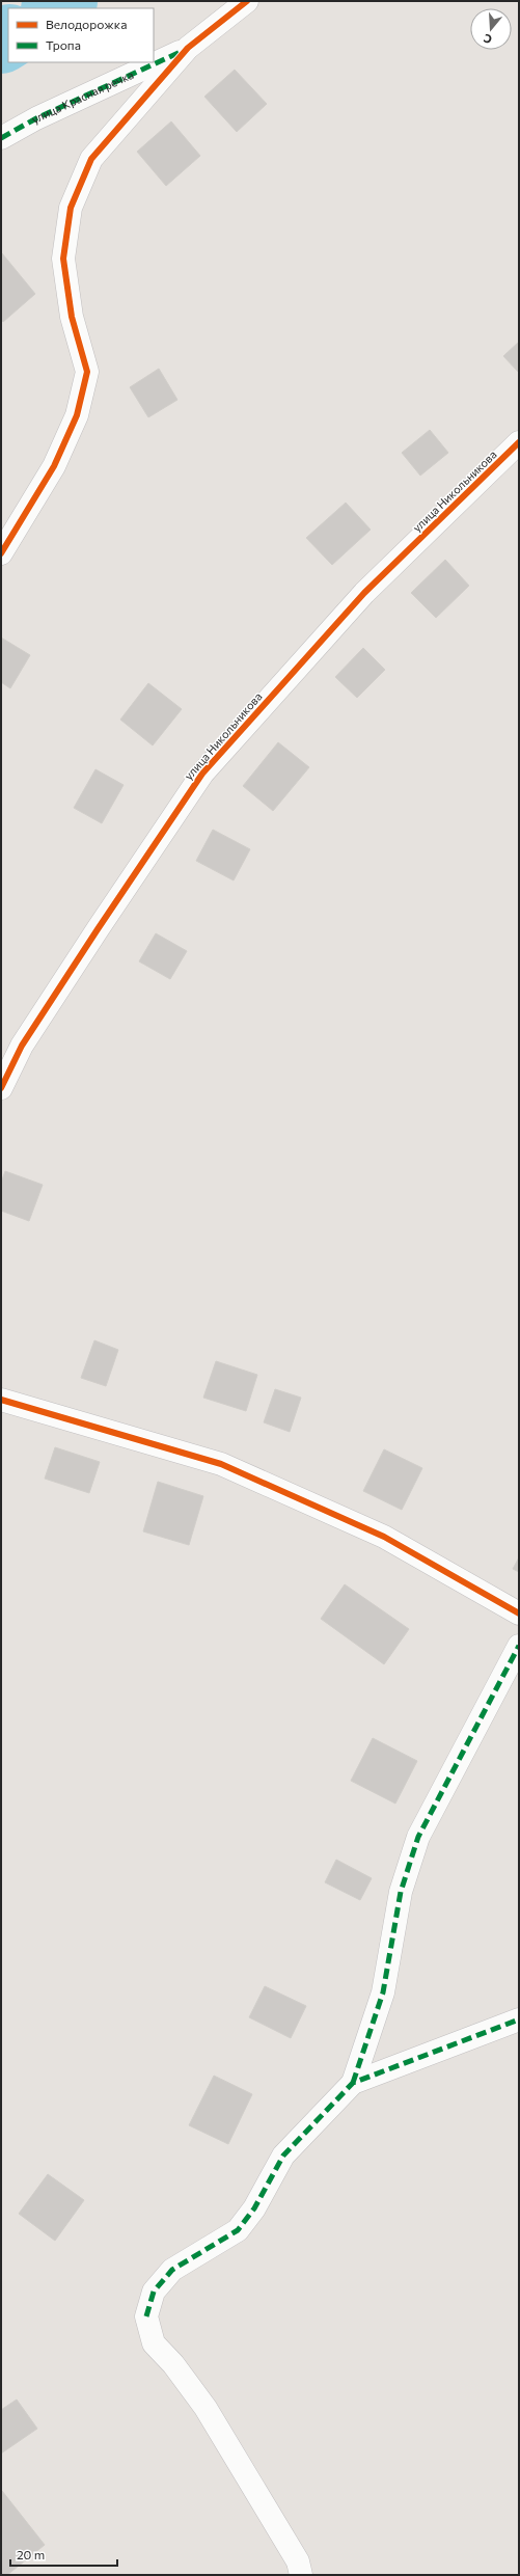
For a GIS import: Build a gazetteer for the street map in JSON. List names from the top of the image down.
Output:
{
  "streets": {
    "street": ["улица Красная речка", "улица Никольникова"]
  },
  "legend": ["Велодорожка", "Тропа"],
  "scale_bar": "20 m",
  "north": "bottom"
}
